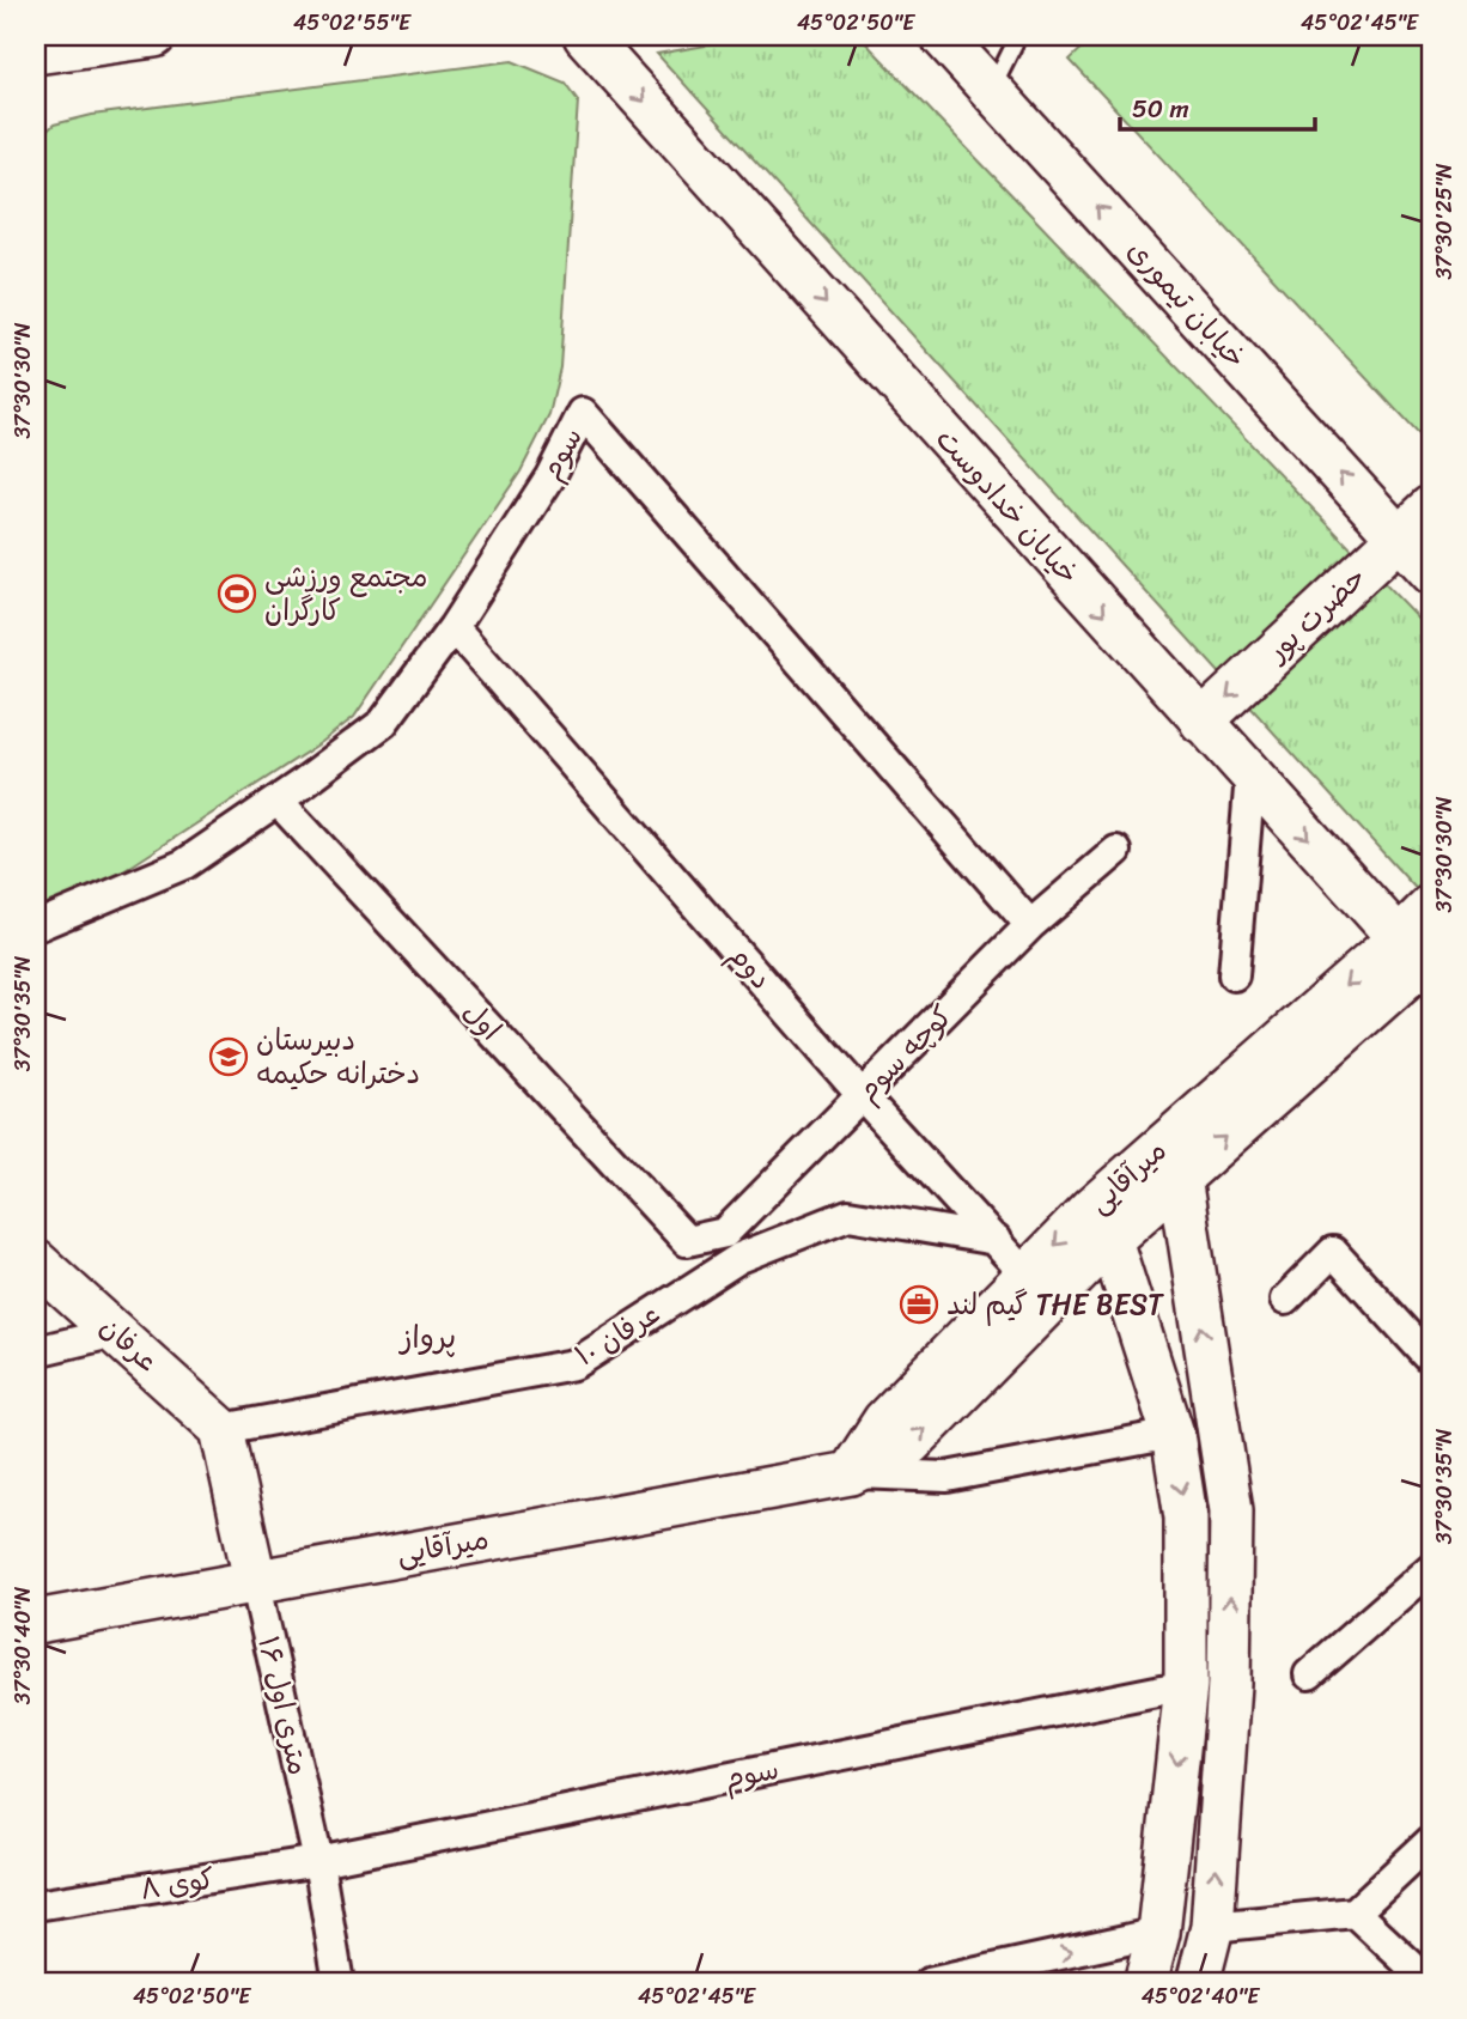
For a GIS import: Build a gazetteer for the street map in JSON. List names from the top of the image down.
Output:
{
  "streets": {
    "street": [
      "خیابان تیموری",
      "سوم",
      "خیابان خدادوست",
      "حضرت پور",
      "دوم",
      "اول",
      "کوچه سوم",
      "میرآقایی",
      "عرفان ۱۰",
      "عرفان",
      "۱۶ متری اول",
      "کوی ۸"
    ]
  },
  "crossings": [
    ["خیابان تیموری", "حضرت پور"],
    ["سوم", "دوم"],
    ["سوم", "اول"],
    ["سوم", "کوچه سوم"],
    ["سوم", "۱۶ متری اول"],
    ["سوم", "کوی ۸"],
    ["خیابان خدادوست", "حضرت پور"],
    ["خیابان خدادوست", "میرآقایی"],
    ["دوم", "کوچه سوم"],
    ["دوم", "میرآقایی"],
    ["دوم", "عرفان ۱۰"],
    ["اول", "کوچه سوم"],
    ["میرآقایی", "۱۶ متری اول"],
    ["عرفان ۱۰", "عرفان"],
    ["عرفان ۱۰", "۱۶ متری اول"],
    ["عرفان", "۱۶ متری اول"],
    ["۱۶ متری اول", "کوی ۸"]
  ],
  "one_way": ["خیابان تیموری", "خیابان خدادوست", "حضرت پور"],
  "districts": ["پرواز"],
  "places": {
    "sports": ["مجتمع ورزشی کارگران"],
    "school or university": ["دبیرستان دخترانه حکیمه"],
    "office": ["گیم لند THE BEST"]
  },
  "scale_bar": "50 m",
  "coordinates": [
    "45°02'55\"E",
    "45°02'50\"E",
    "45°02'45\"E",
    "37°30'25\"N",
    "37°30'30\"N",
    "37°30'35\"N",
    "37°30'40\"N",
    "45°02'40\"E"
  ]
}
